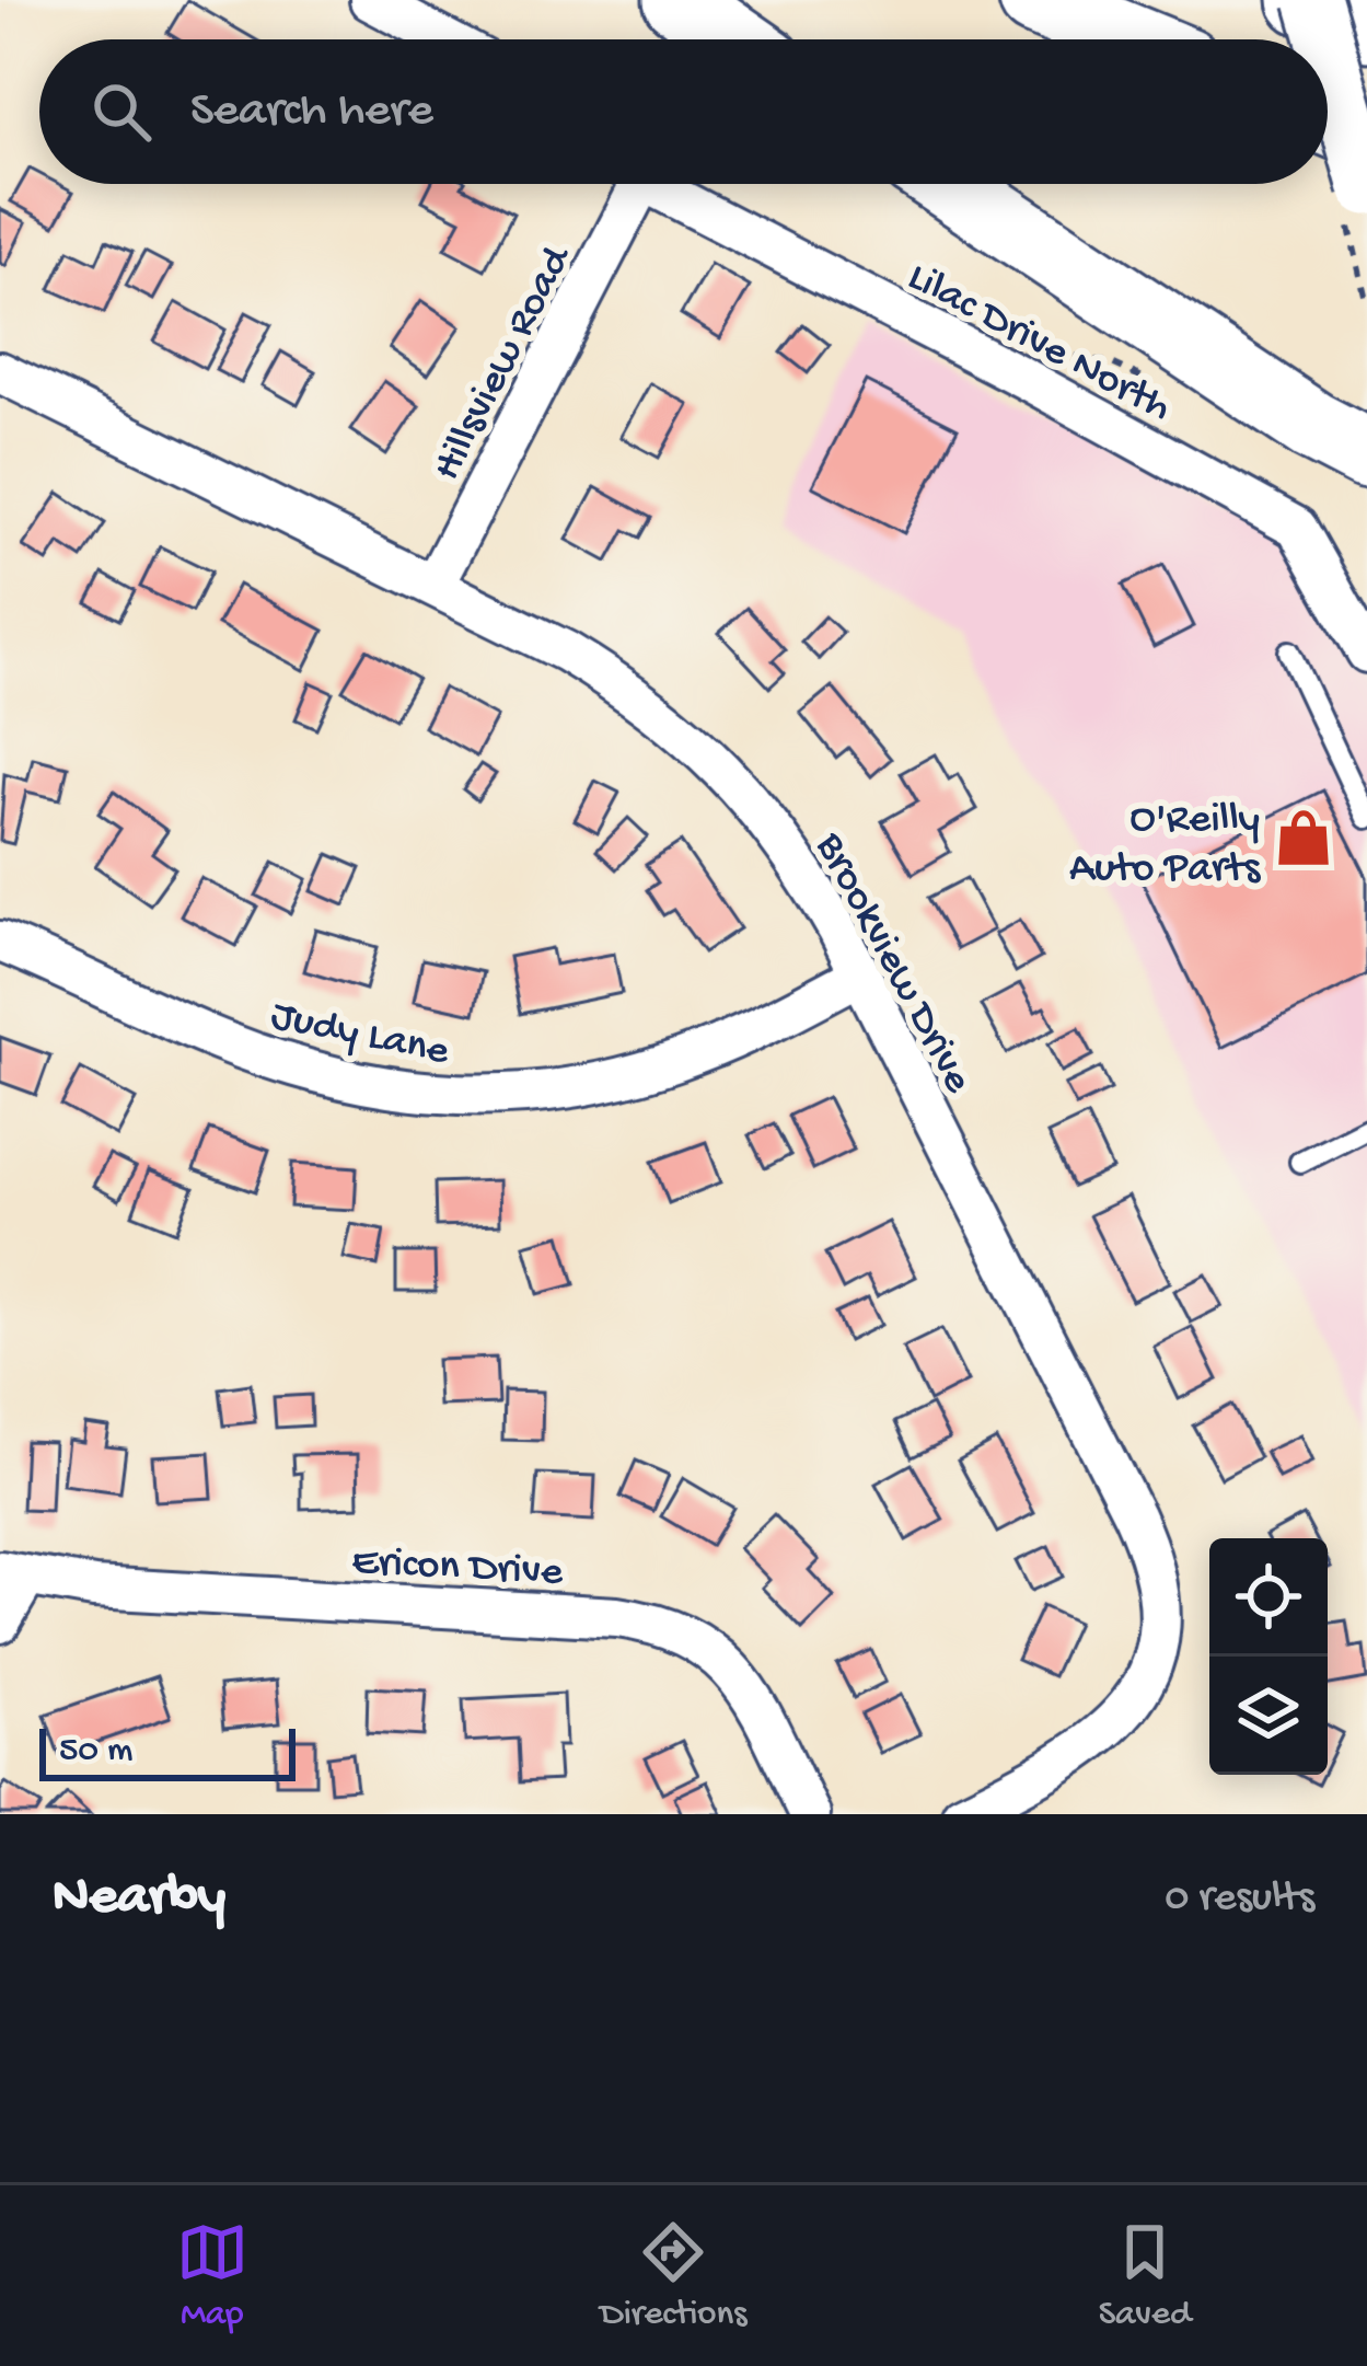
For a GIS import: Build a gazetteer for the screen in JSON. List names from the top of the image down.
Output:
{
  "streets": {
    "street": [
      "Lilac Drive North",
      "Hillsview Road",
      "Brookview Drive",
      "Judy Lane",
      "Ericon Drive"
    ]
  },
  "crossings": [
    ["Hillsview Road", "Brookview Drive"],
    ["Brookview Drive", "Judy Lane"]
  ],
  "places": {
    "shop": ["O'Reilly Auto Parts"]
  },
  "scale_bar": "50 m",
  "page": {
    "search": "Search here",
    "scale": "50 m",
    "heading": ["Nearby", "0 results"],
    "nav": ["Map", "Directions", "Saved"]
  }
}
